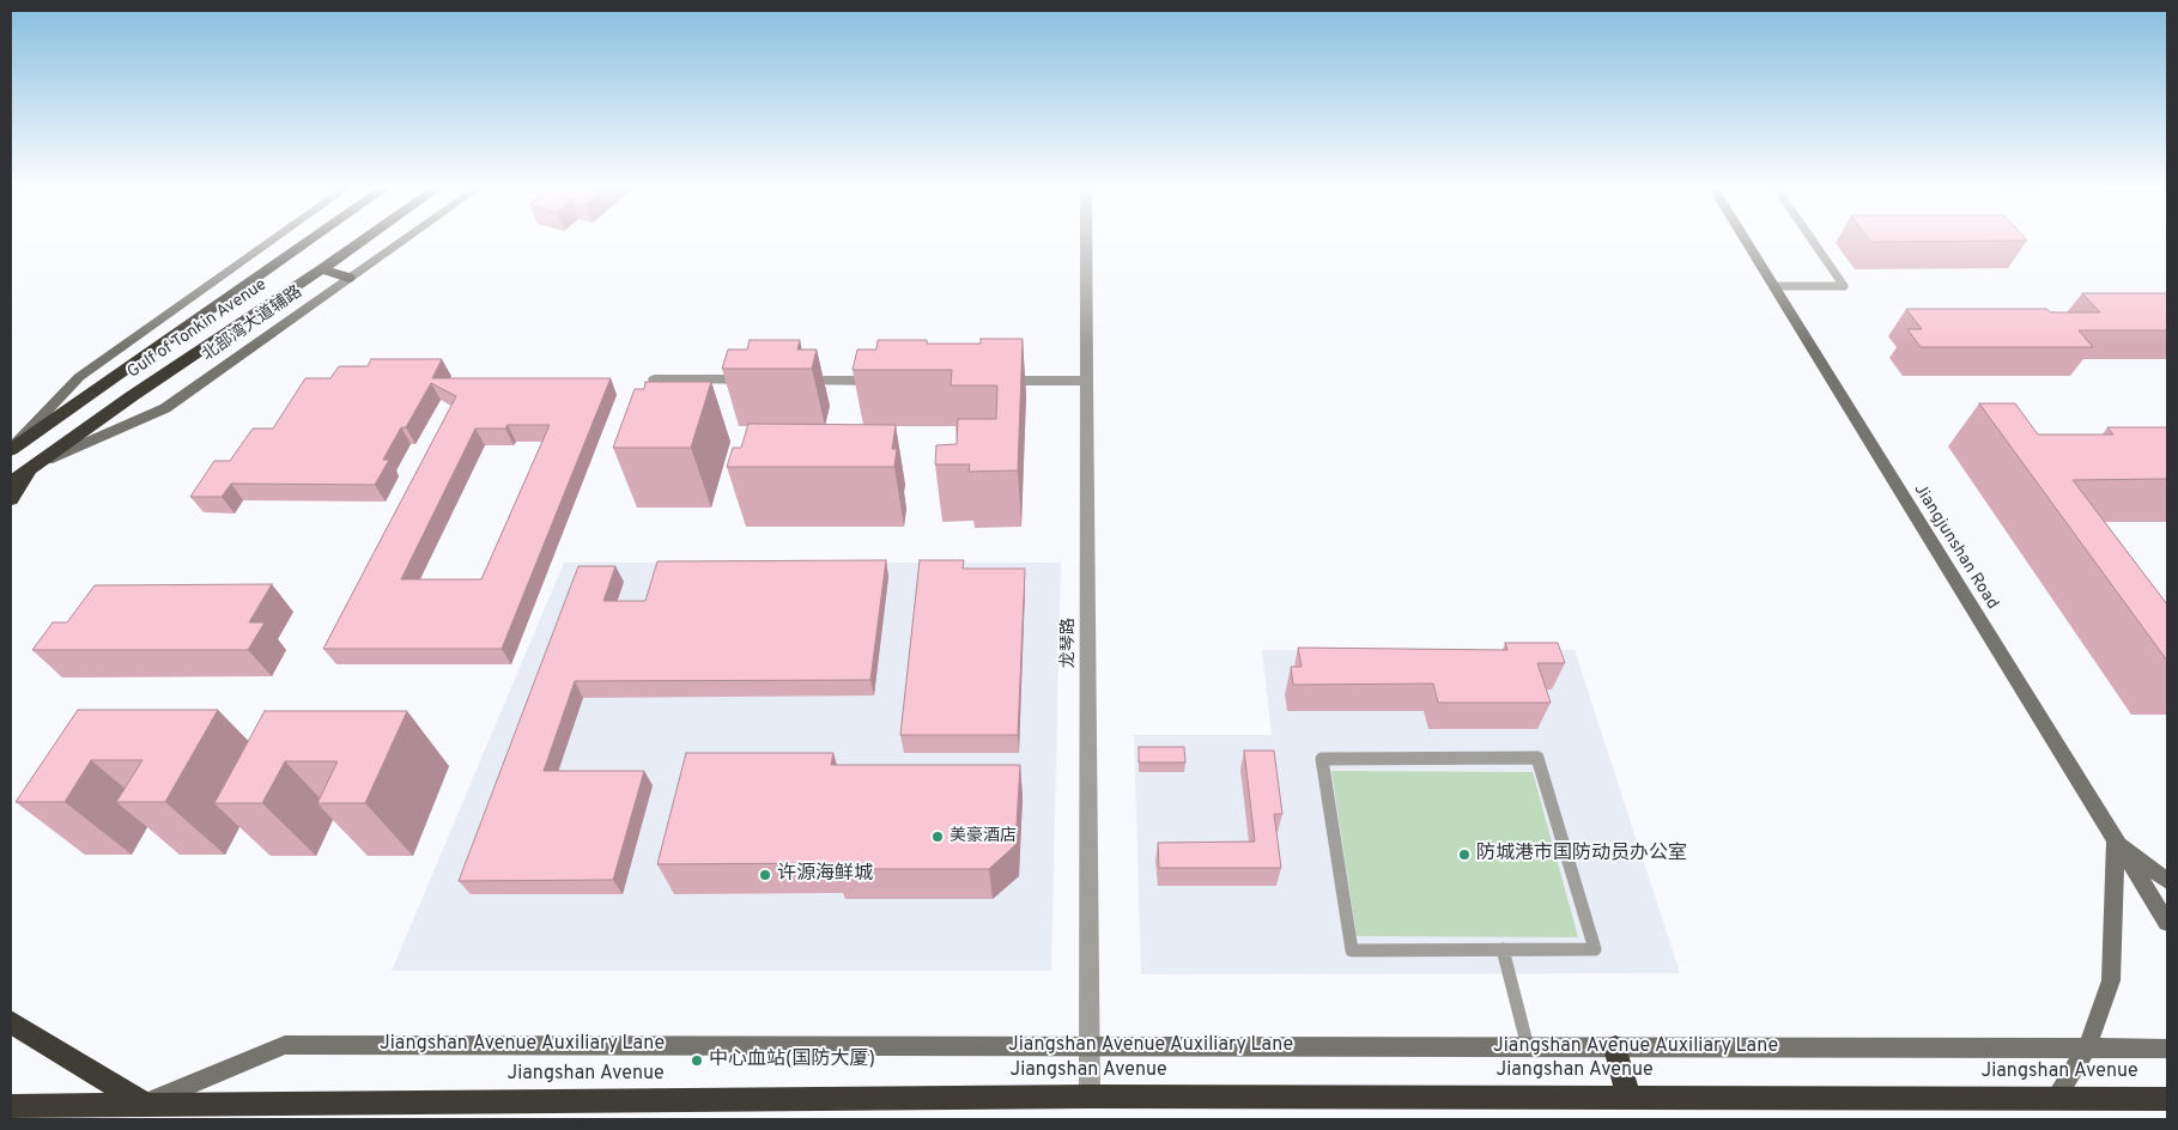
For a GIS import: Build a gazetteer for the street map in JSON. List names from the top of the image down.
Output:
{
  "streets": {
    "highway": ["Gulf of Tonkin Avenue", "Jiangshan Avenue"],
    "street": [
      "北部湾大道辅路",
      "Jiangjunshan Road",
      "龙琴路",
      "Jiangshan Avenue Auxiliary Lane"
    ]
  },
  "crossings": [
    ["北部湾大道辅路", "Gulf of Tonkin Avenue"],
    ["龙琴路", "Jiangshan Avenue Auxiliary Lane"],
    ["龙琴路", "Jiangshan Avenue"],
    ["Jiangshan Avenue Auxiliary Lane", "Jiangshan Avenue"]
  ],
  "places": [
    "美豪酒店",
    "防城港市国防动员办公室",
    "许源海鲜城",
    "中心血站(国防大厦)"
  ]
}
